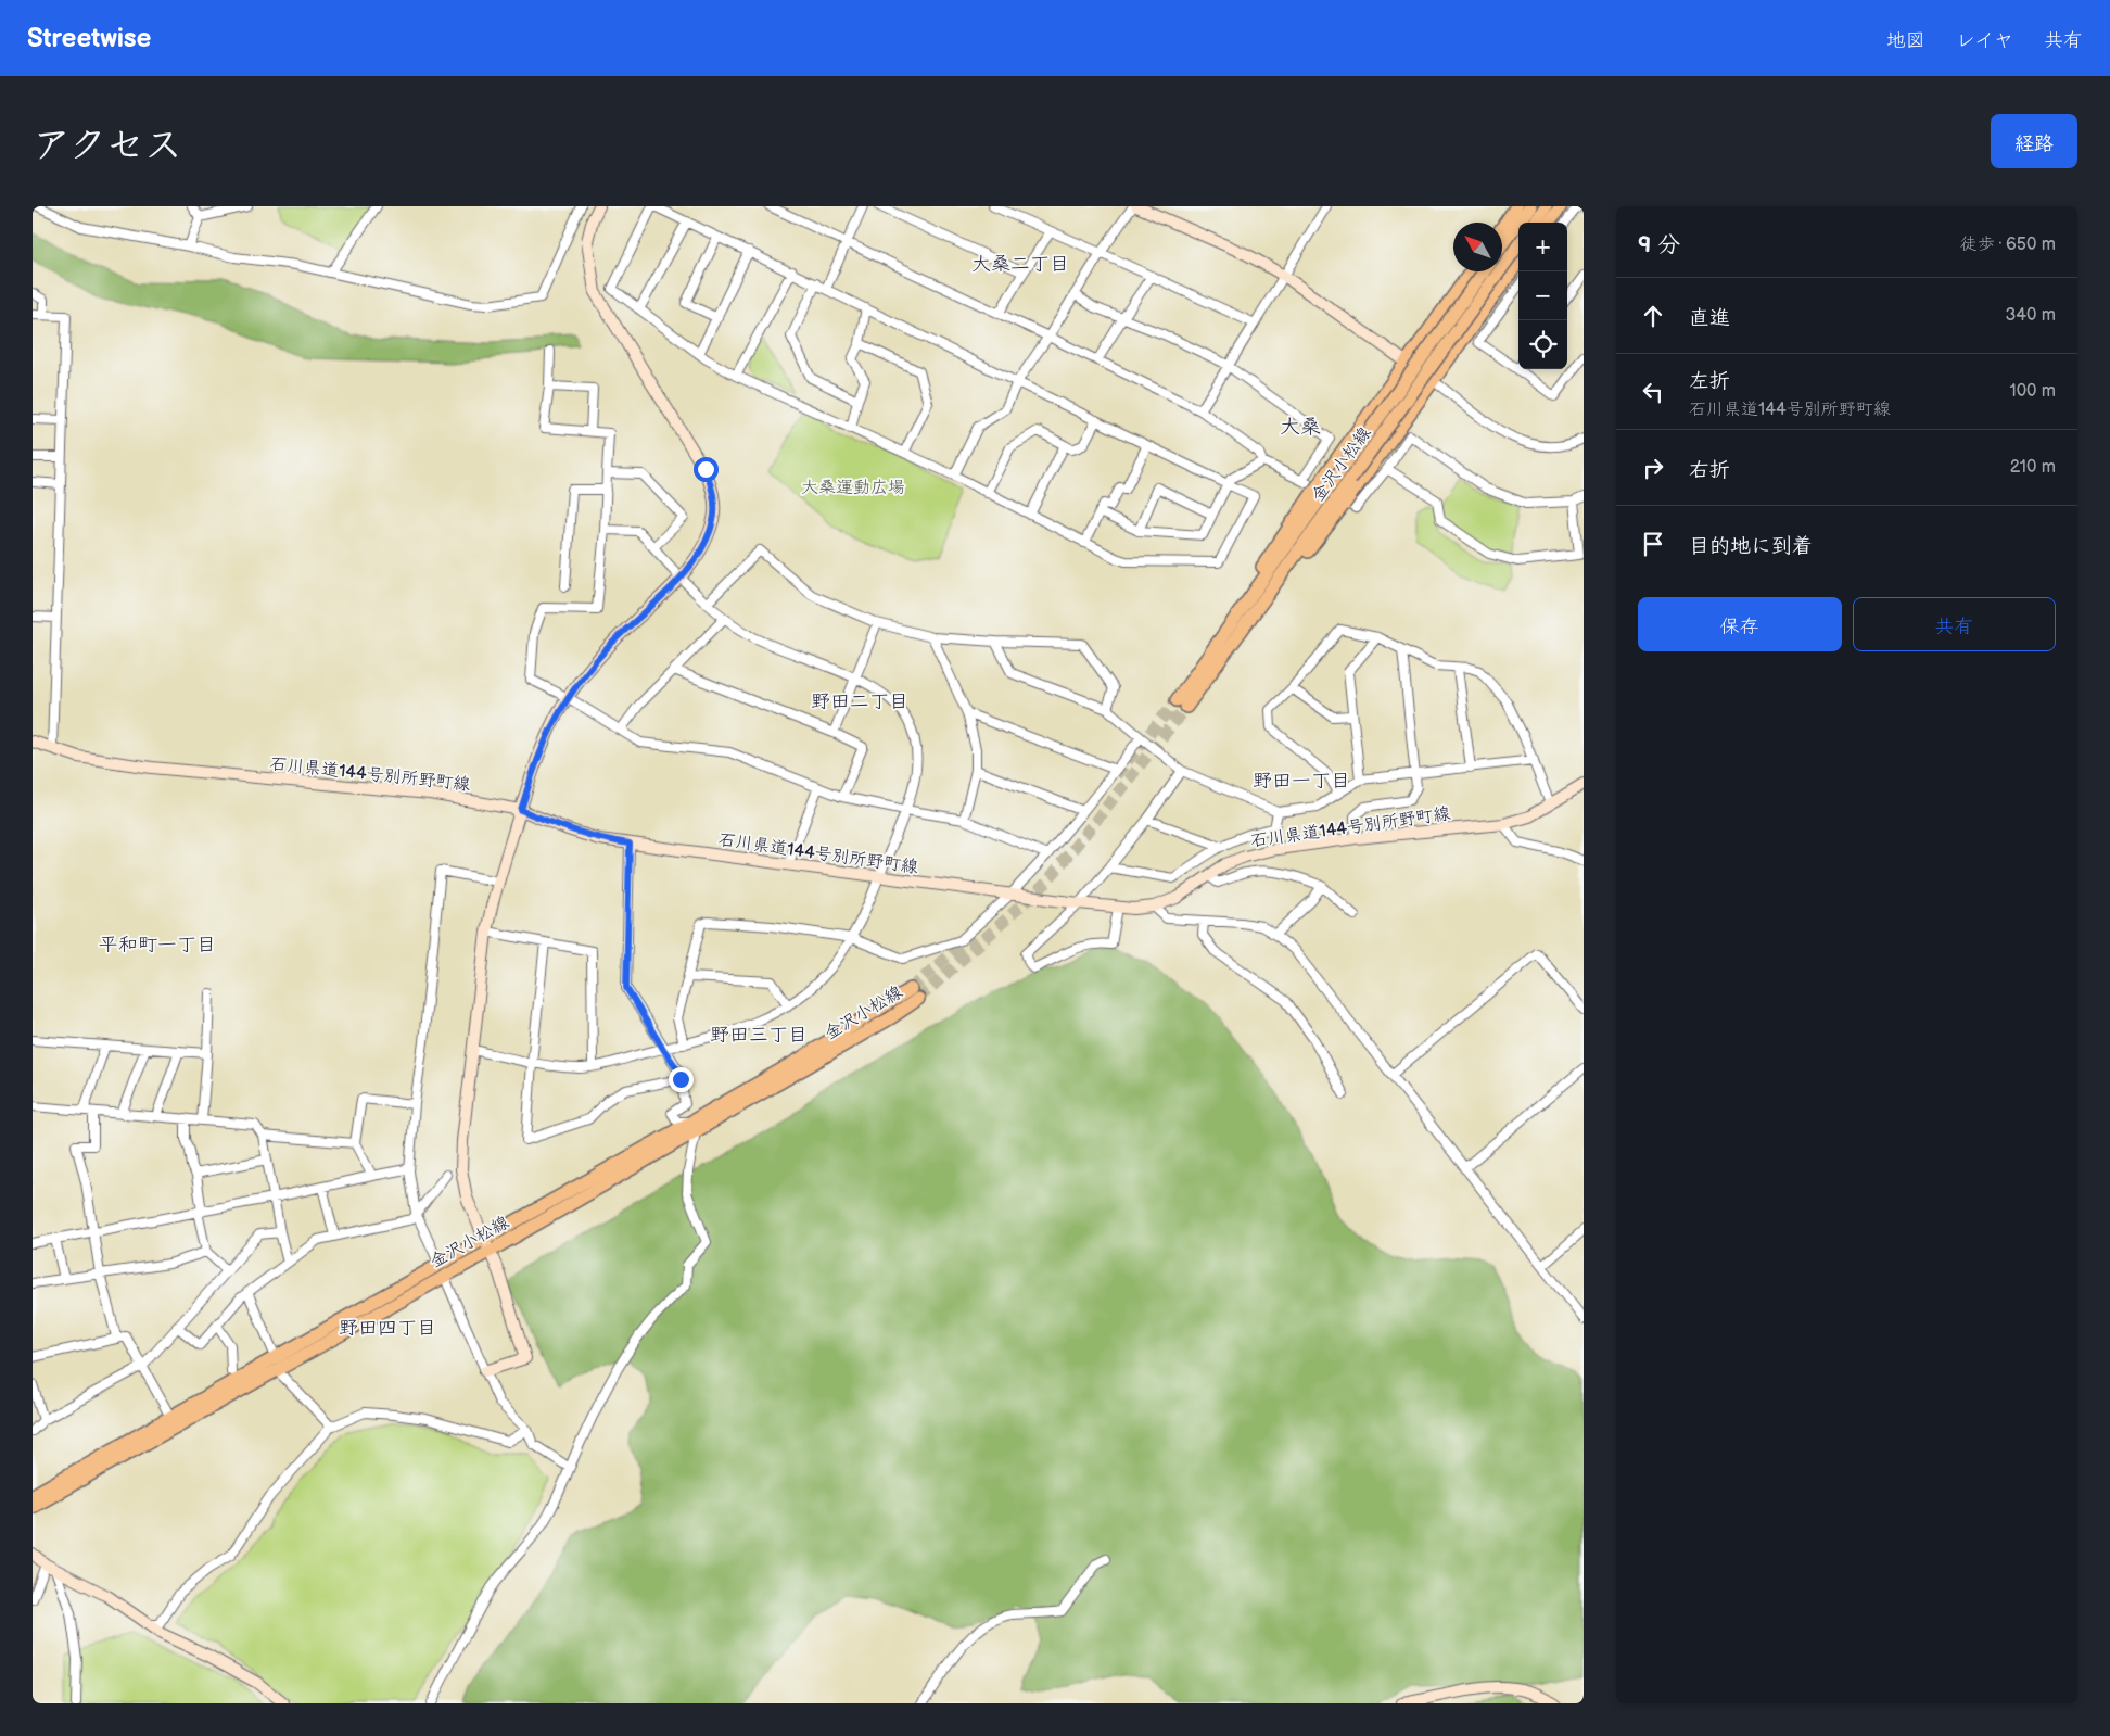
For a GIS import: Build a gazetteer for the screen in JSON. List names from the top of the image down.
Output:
{
  "streets": {
    "main road": ["金沢小松線"],
    "street": ["石川県道144号別所野町線"]
  },
  "districts": [
    "大桑二丁目",
    "大桑",
    "野田二丁目",
    "野田一丁目",
    "平和町一丁目",
    "野田三丁目",
    "野田四丁目"
  ],
  "parks": ["大桑運動広場"],
  "north": "top left",
  "page": {
    "header": "Streetwise",
    "nav": ["地図", "レイヤ", "共有"],
    "title": "アクセス",
    "buttons": [
      "経路",
      ["保存", "共有"]
    ],
    "heading": ["9 分", "徒歩 · 650 m"],
    "map_buttons": ["+", "−"],
    "list": [
      ["直進", "340 m"],
      ["左折", "石川県道144号別所野町線", "100 m"],
      ["右折", "210 m"],
      "目的地に到着"
    ]
  }
}
